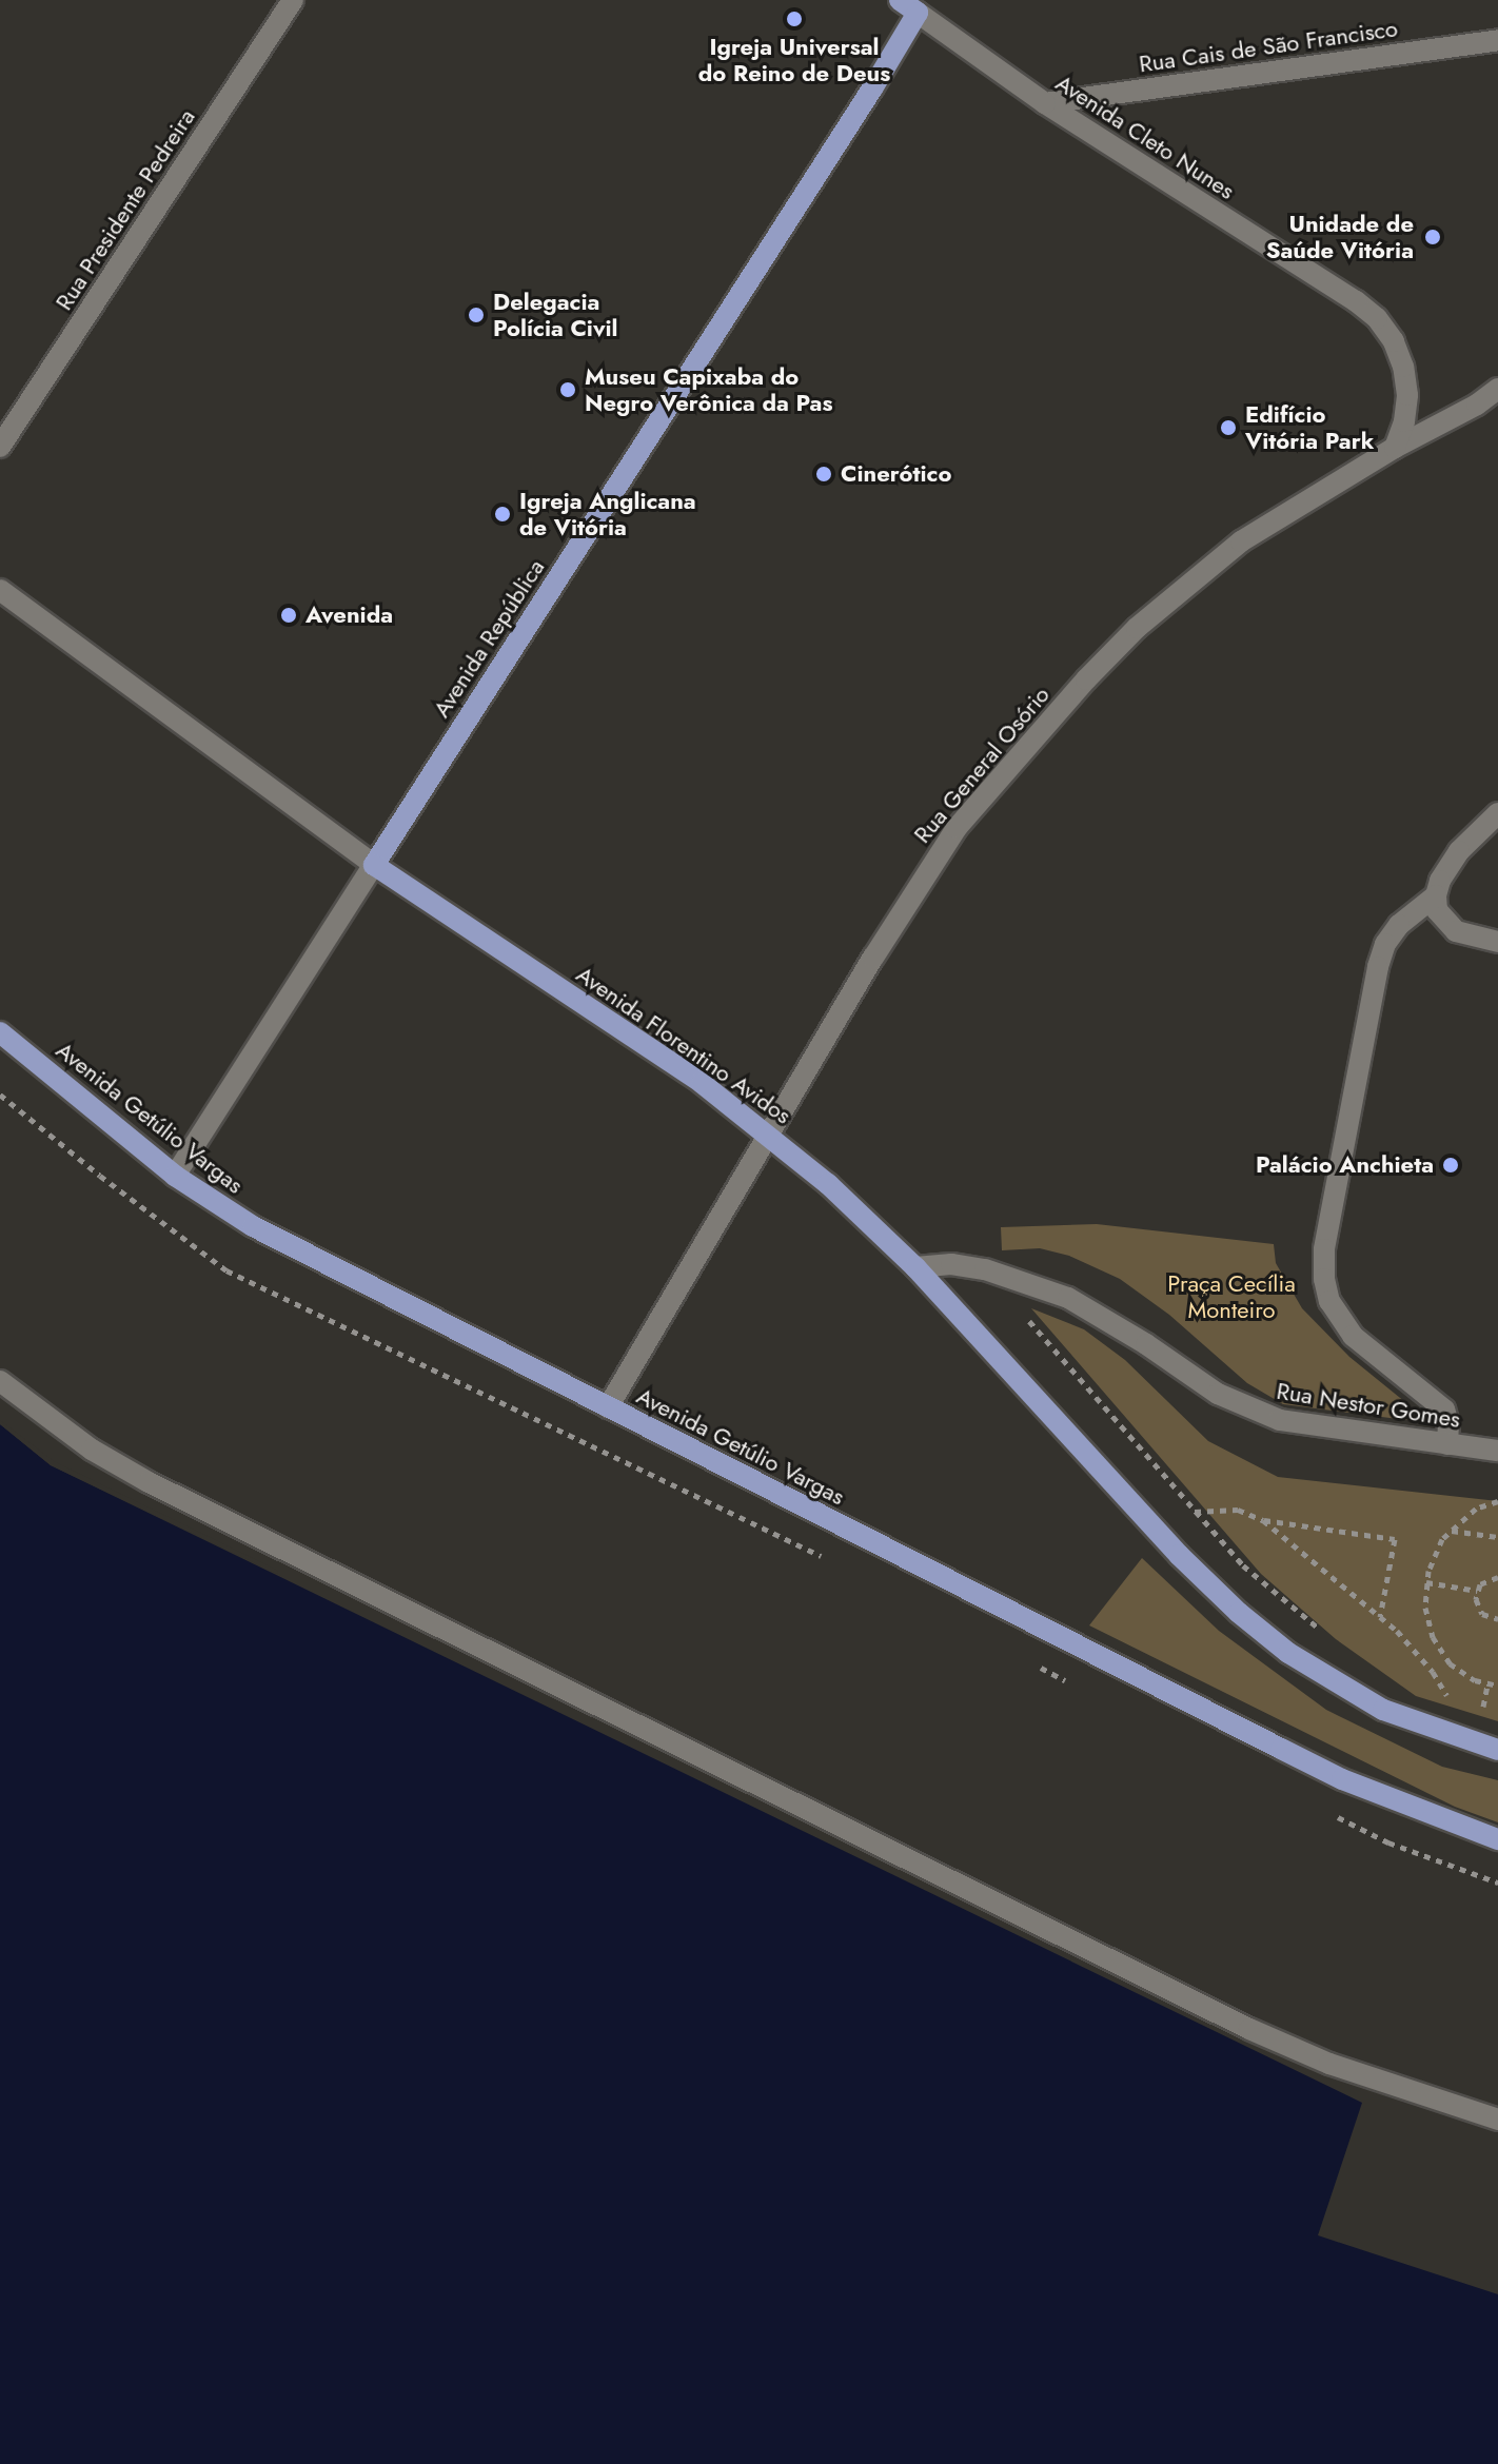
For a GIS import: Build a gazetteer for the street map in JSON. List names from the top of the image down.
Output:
{
  "streets": {
    "main road": [
      "Avenida Cleto Nunes",
      "Avenida República",
      "Avenida Florentino Avidos",
      "Avenida Getúlio Vargas"
    ],
    "street": [
      "Rua Cais de São Francisco",
      "Rua Presidente Pedreira",
      "Rua General Osório",
      "Rua Nestor Gomes"
    ]
  },
  "crossings": [
    ["Rua Cais de São Francisco", "Avenida Cleto Nunes"],
    ["Avenida Cleto Nunes", "Avenida República"],
    ["Avenida Cleto Nunes", "Rua General Osório"],
    ["Avenida República", "Avenida Florentino Avidos"],
    ["Avenida República", "Avenida Getúlio Vargas"],
    ["Rua General Osório", "Avenida Florentino Avidos"],
    ["Rua General Osório", "Avenida Getúlio Vargas"],
    ["Avenida Florentino Avidos", "Rua Nestor Gomes"]
  ],
  "parks": ["Praça Cecília Monteiro"],
  "places": [
    "Igreja Universal do Reino de Deus",
    "Unidade de Saúde Vitória",
    "Delegacia Polícia Civil",
    "Museu Capixaba do Negro Verônica da Pas",
    "Edifício Vitória Park",
    "Cinerótico",
    "Igreja Anglicana de Vitória",
    "Avenida",
    "Palácio Anchieta"
  ]
}
